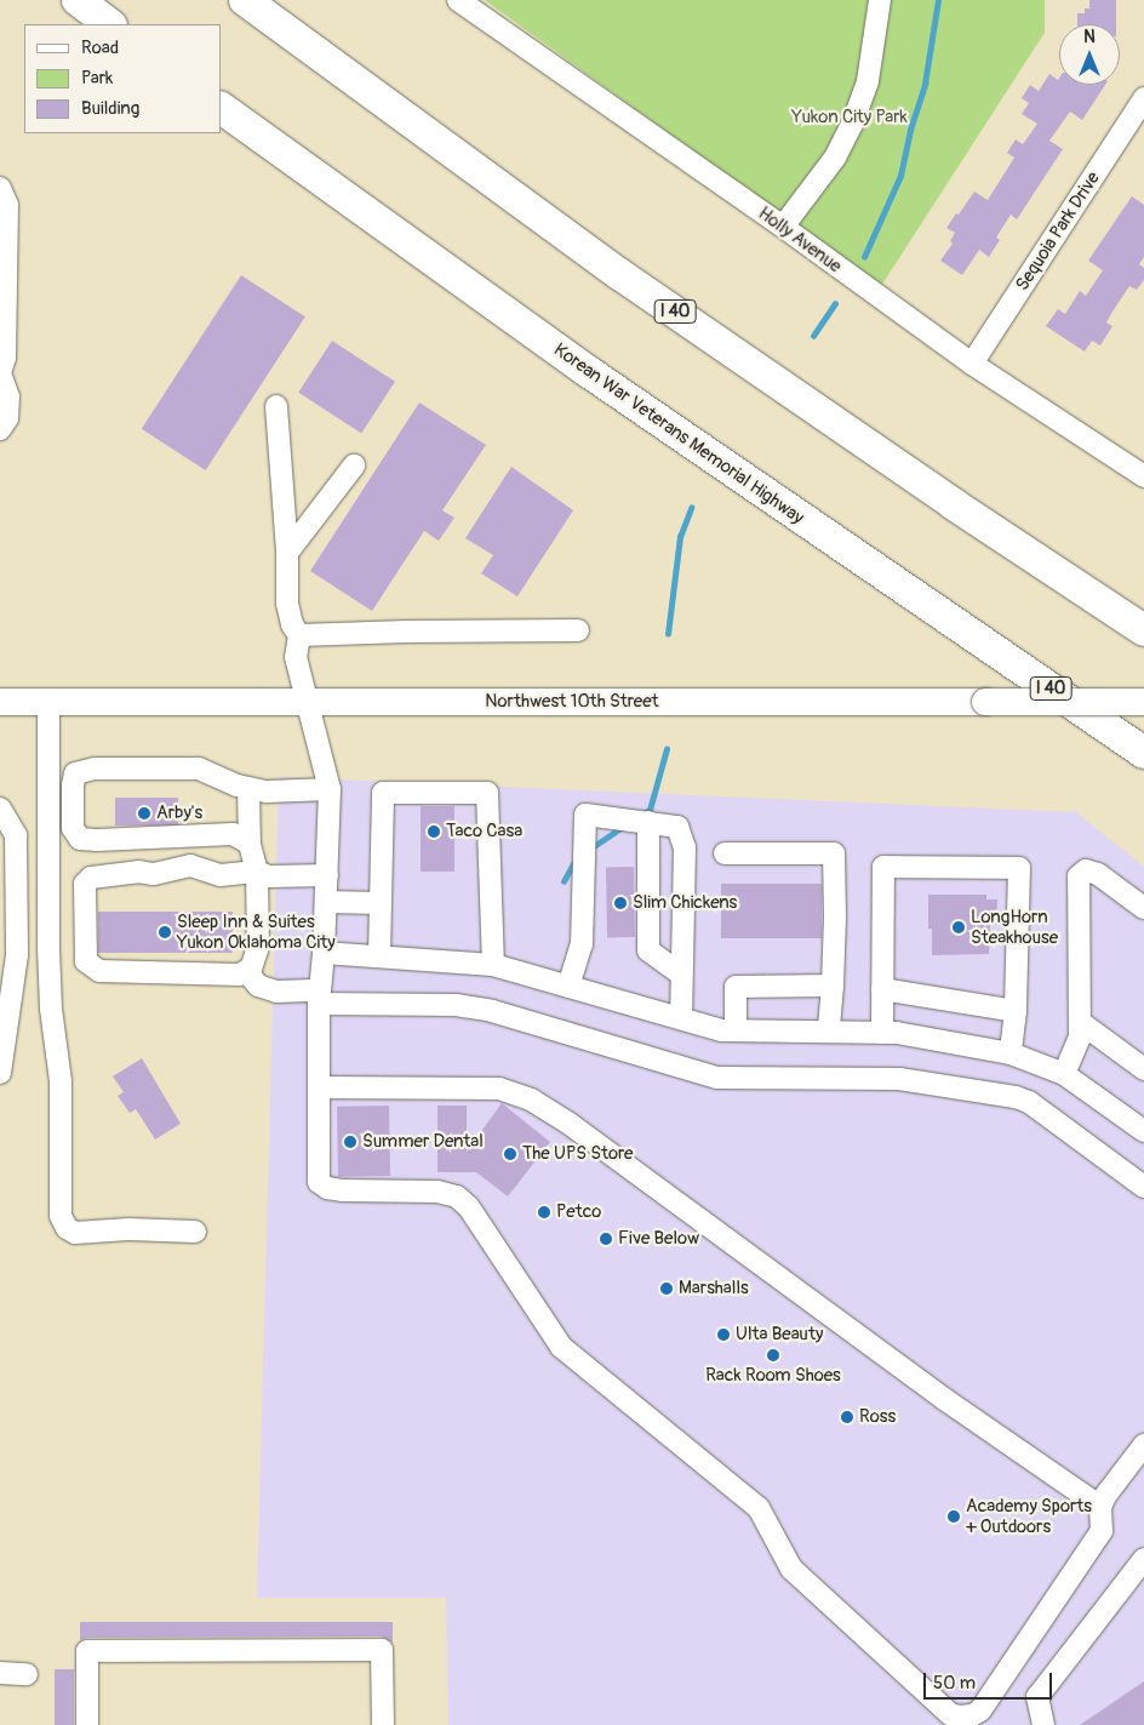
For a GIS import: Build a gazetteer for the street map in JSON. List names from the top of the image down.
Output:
{
  "streets": {
    "highway": ["I 40", "Korean War Veterans Memorial Highway"],
    "main road": ["Northwest 10th Street"],
    "street": ["Sequoia Park Drive", "Holly Avenue"]
  },
  "crossings": [
    ["Sequoia Park Drive", "Holly Avenue"]
  ],
  "parks": ["Yukon City Park"],
  "places": [
    "Arby's",
    "Taco Casa",
    "Slim Chickens",
    "LongHorn Steakhouse",
    "Sleep Inn & Suites Yukon Oklahoma City",
    "Summer Dental",
    "The UPS Store",
    "Petco",
    "Five Below",
    "Marshalls",
    "Ulta Beauty",
    "Rack Room Shoes",
    "Ross",
    "Academy Sports + Outdoors"
  ],
  "legend": ["Road", "Park", "Building"],
  "scale_bar": "50 m",
  "north": "top"
}
